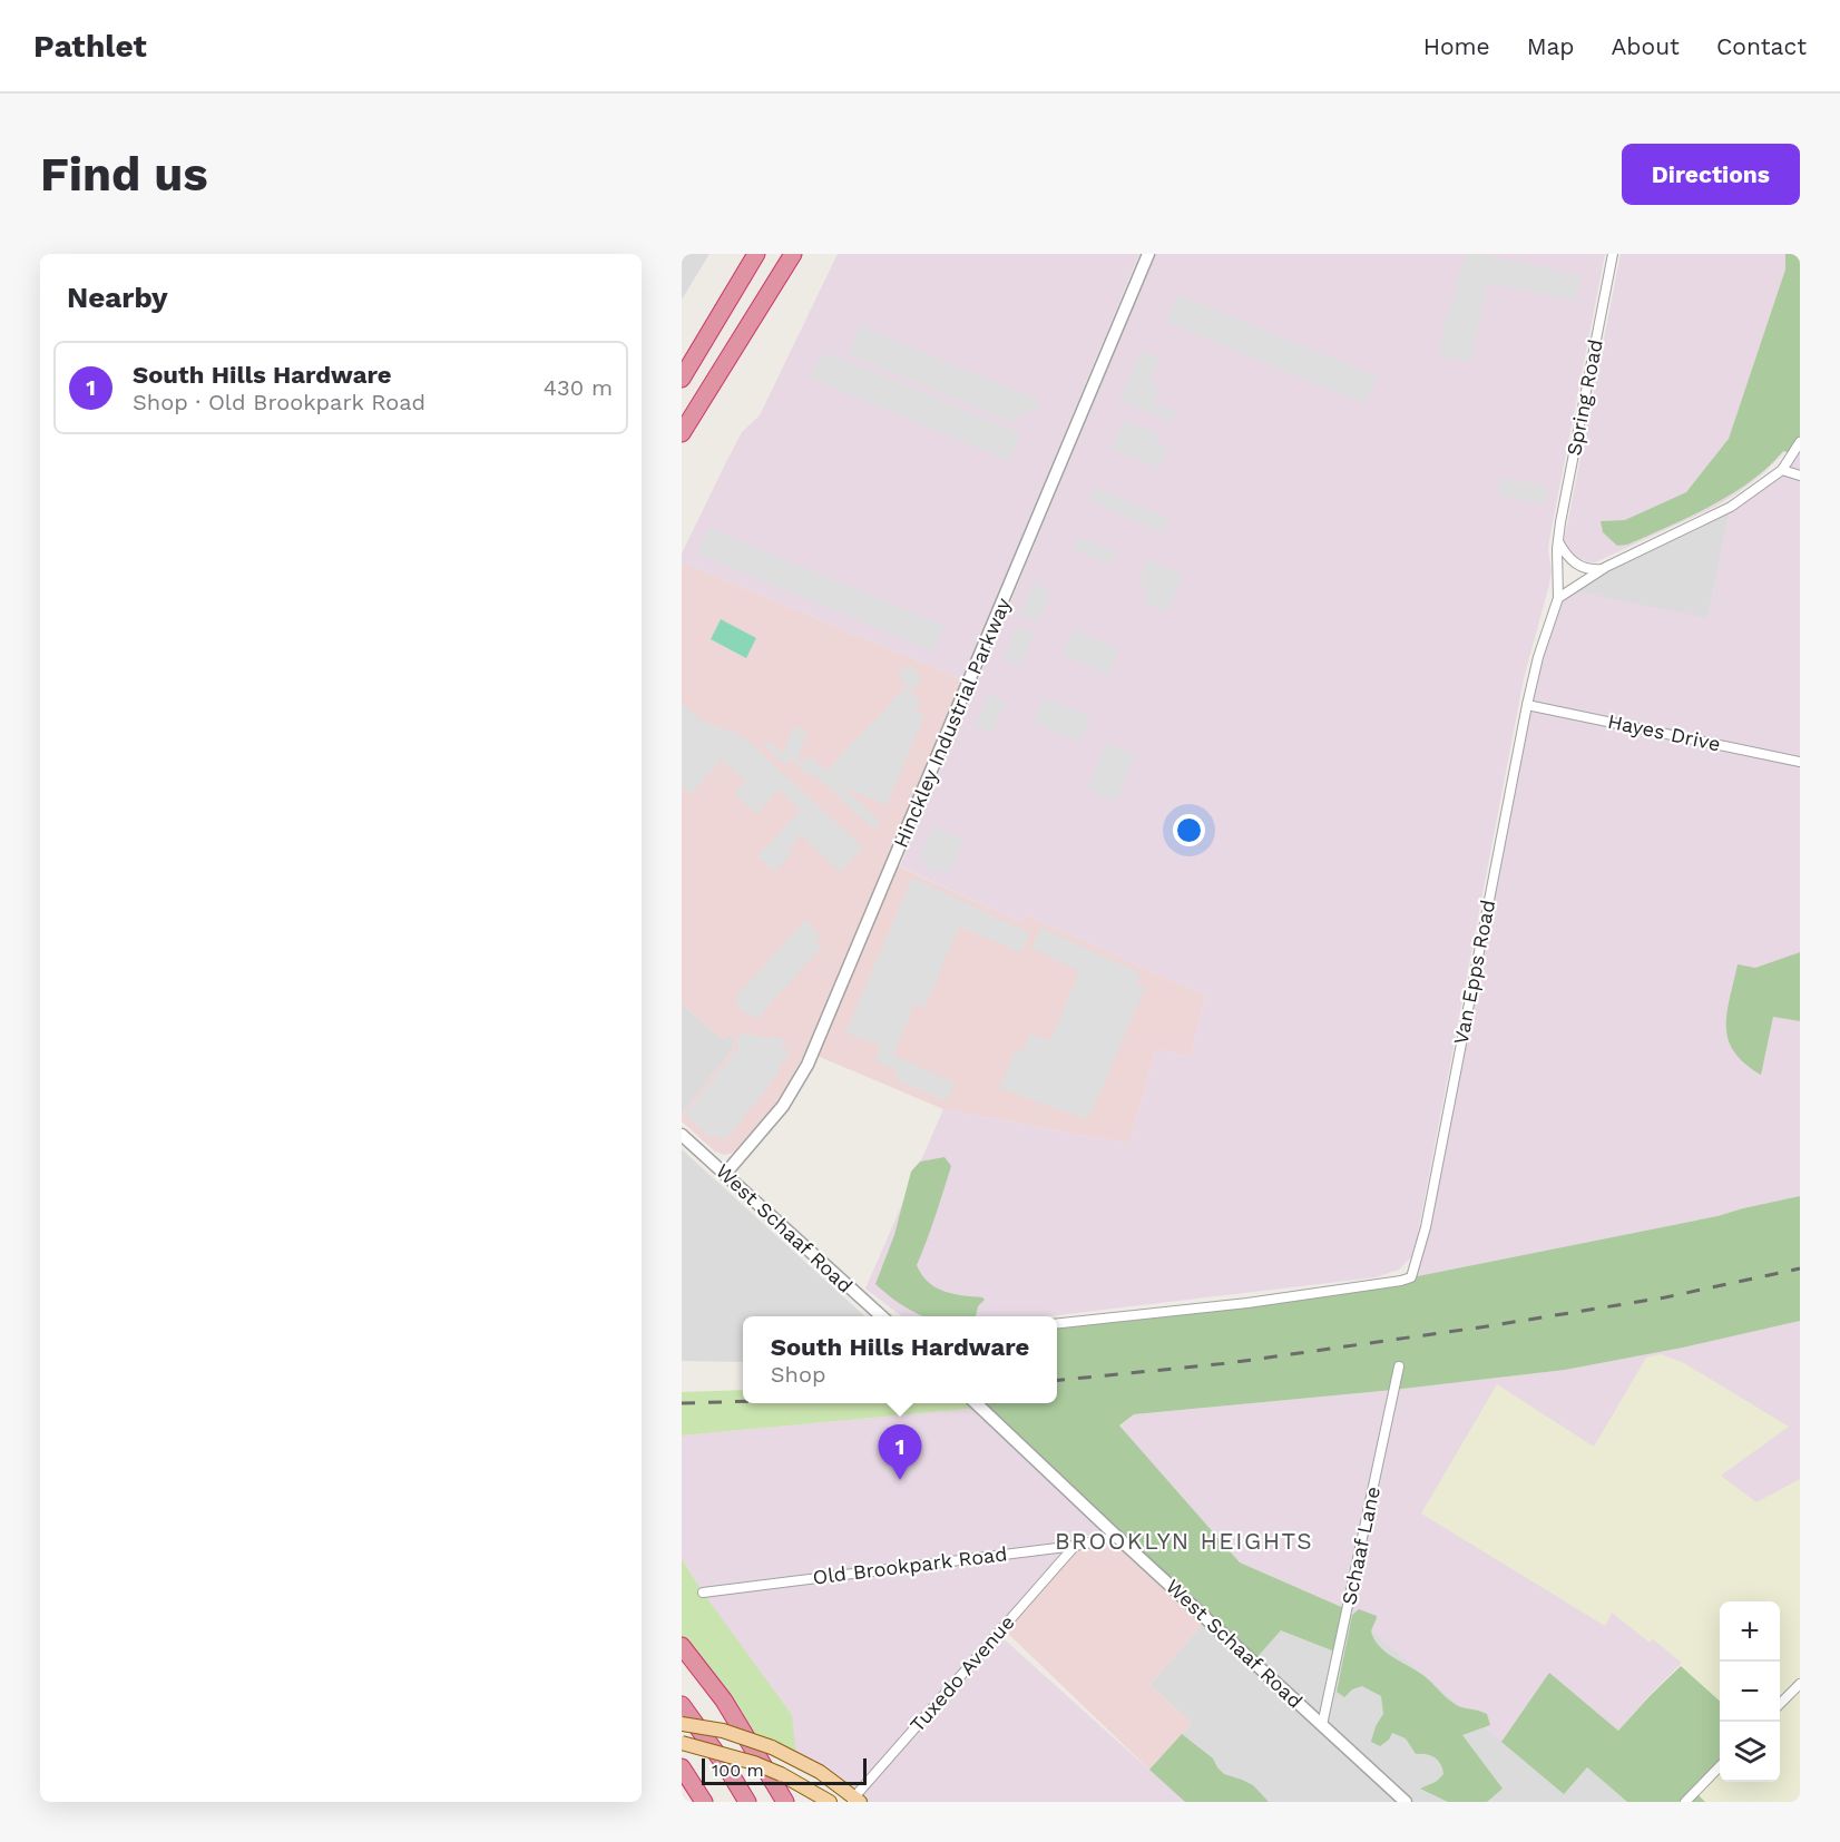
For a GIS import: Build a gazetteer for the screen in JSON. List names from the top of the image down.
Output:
{
  "streets": {
    "street": [
      "Spring Road",
      "Hinckley Industrial Parkway",
      "Hayes Drive",
      "Van Epps Road",
      "West Schaaf Road",
      "Schaaf Lane",
      "Old Brookpark Road",
      "Tuxedo Avenue"
    ]
  },
  "crossings": [
    ["Spring Road", "Van Epps Road"],
    ["Hinckley Industrial Parkway", "West Schaaf Road"],
    ["Hayes Drive", "Van Epps Road"],
    ["West Schaaf Road", "Schaaf Lane"],
    ["West Schaaf Road", "Old Brookpark Road"],
    ["Old Brookpark Road", "Tuxedo Avenue"]
  ],
  "districts": ["BROOKLYN HEIGHTS"],
  "scale_bar": "100 m",
  "page": {
    "header": "Pathlet",
    "nav": [
      "Home",
      "Map",
      "About",
      "Contact"
    ],
    "buttons": "Directions",
    "title": "Find us",
    "heading": "Nearby",
    "list": [
      {
        "mark": "1",
        "name": "South Hills Hardware",
        "note": "Shop · Old Brookpark Road",
        "value": "430 m"
      }
    ],
    "popup": ["South Hills Hardware", "Shop"],
    "pins": "1",
    "map_buttons": ["+", "−"],
    "scale": "100 m"
  }
}
